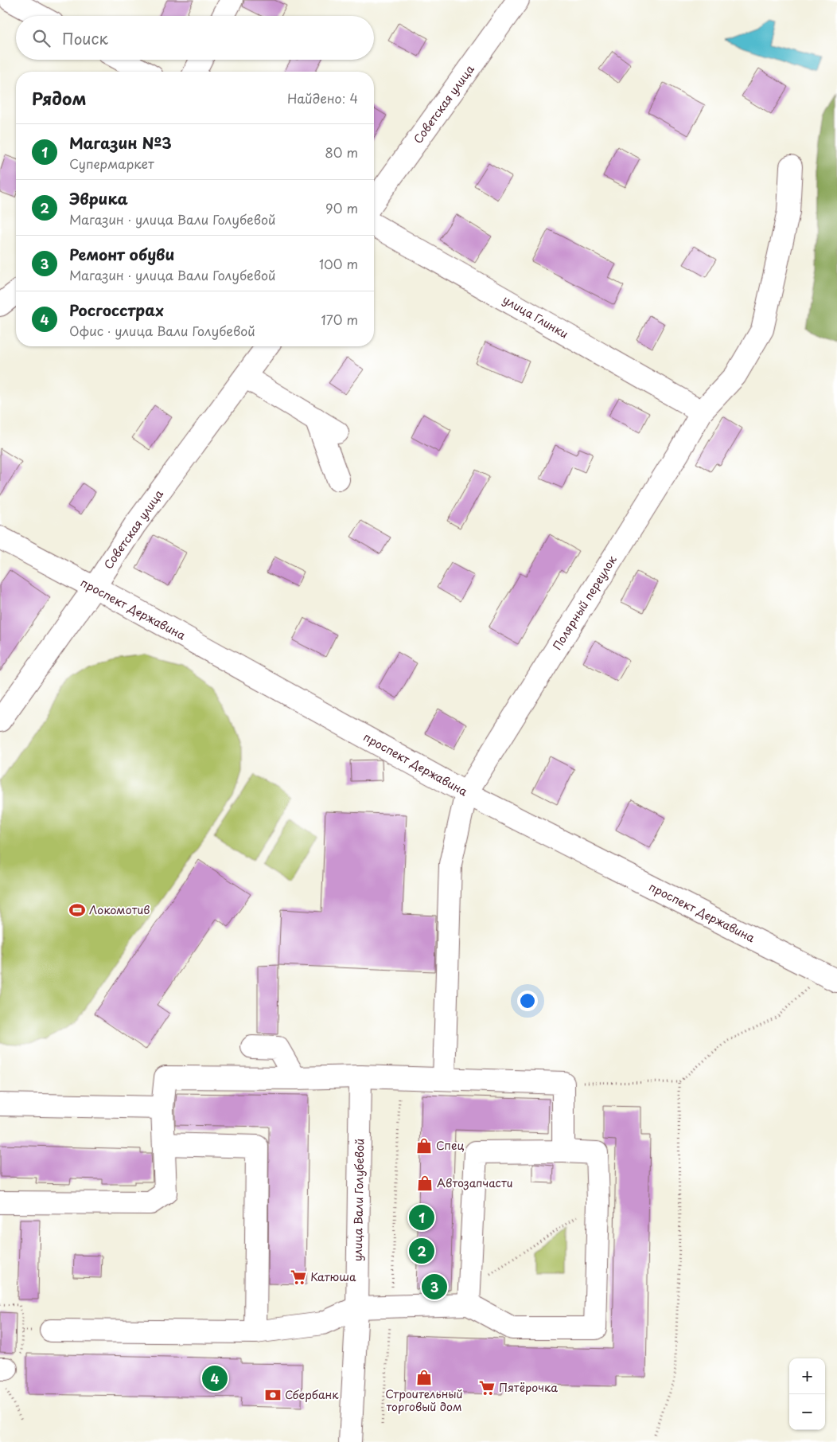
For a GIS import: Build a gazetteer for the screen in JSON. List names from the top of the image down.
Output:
{
  "streets": {
    "street": [
      "Советская улица",
      "улица Глинки",
      "Полярный переулок",
      "проспект Державина",
      "улица Вали Голубевой"
    ]
  },
  "crossings": [
    ["Советская улица", "проспект Державина"],
    ["улица Глинки", "Полярный переулок"],
    ["Полярный переулок", "проспект Державина"]
  ],
  "places": {
    "sports": ["Локомотив"],
    "shop": ["Спец", "Автозапчасти", "Строительный торговый дом"],
    "supermarket": ["Катюша", "Пятёрочка"],
    "bank": ["Сбербанк"]
  },
  "page": {
    "search": "Поиск",
    "heading": ["Рядом", "Найдено: 4"],
    "list": [
      {
        "mark": "1",
        "name": "Магазин №3",
        "note": "Супермаркет",
        "value": "80 m"
      },
      {
        "mark": "2",
        "name": "Эврика",
        "note": "Магазин · улица Вали Голубевой",
        "value": "90 m"
      },
      {
        "mark": "3",
        "name": "Ремонт обуви",
        "note": "Магазин · улица Вали Голубевой",
        "value": "100 m"
      },
      {
        "mark": "4",
        "name": "Росгосстрах",
        "note": "Офис · улица Вали Голубевой",
        "value": "170 m"
      }
    ],
    "pins": [
      "1",
      "2",
      "3",
      "4"
    ],
    "map_buttons": ["+", "−"]
  }
}
